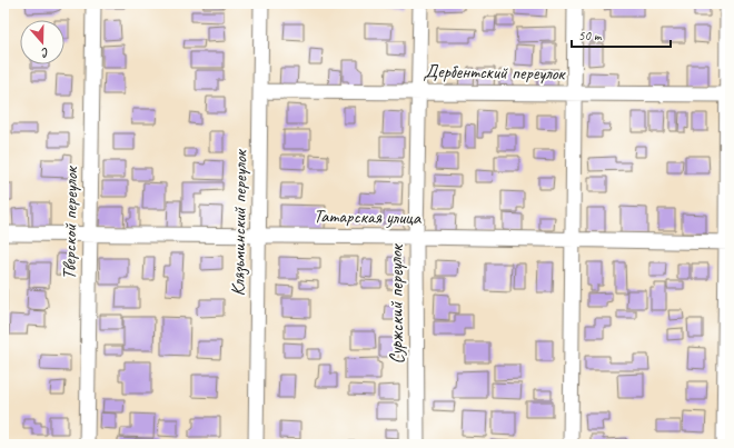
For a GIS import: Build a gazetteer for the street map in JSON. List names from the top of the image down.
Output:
{
  "streets": {
    "street": [
      "Дербентский переулок",
      "Татарская улица",
      "Тверской переулок",
      "Клязьминский переулок",
      "Суржский переулок"
    ]
  },
  "crossings": [
    ["Дербентский переулок", "Клязьминский переулок"],
    ["Дербентский переулок", "Суржский переулок"],
    ["Татарская улица", "Тверской переулок"],
    ["Татарская улица", "Клязьминский переулок"],
    ["Татарская улица", "Суржский переулок"]
  ],
  "scale_bar": "50 m",
  "north": "bottom"
}
